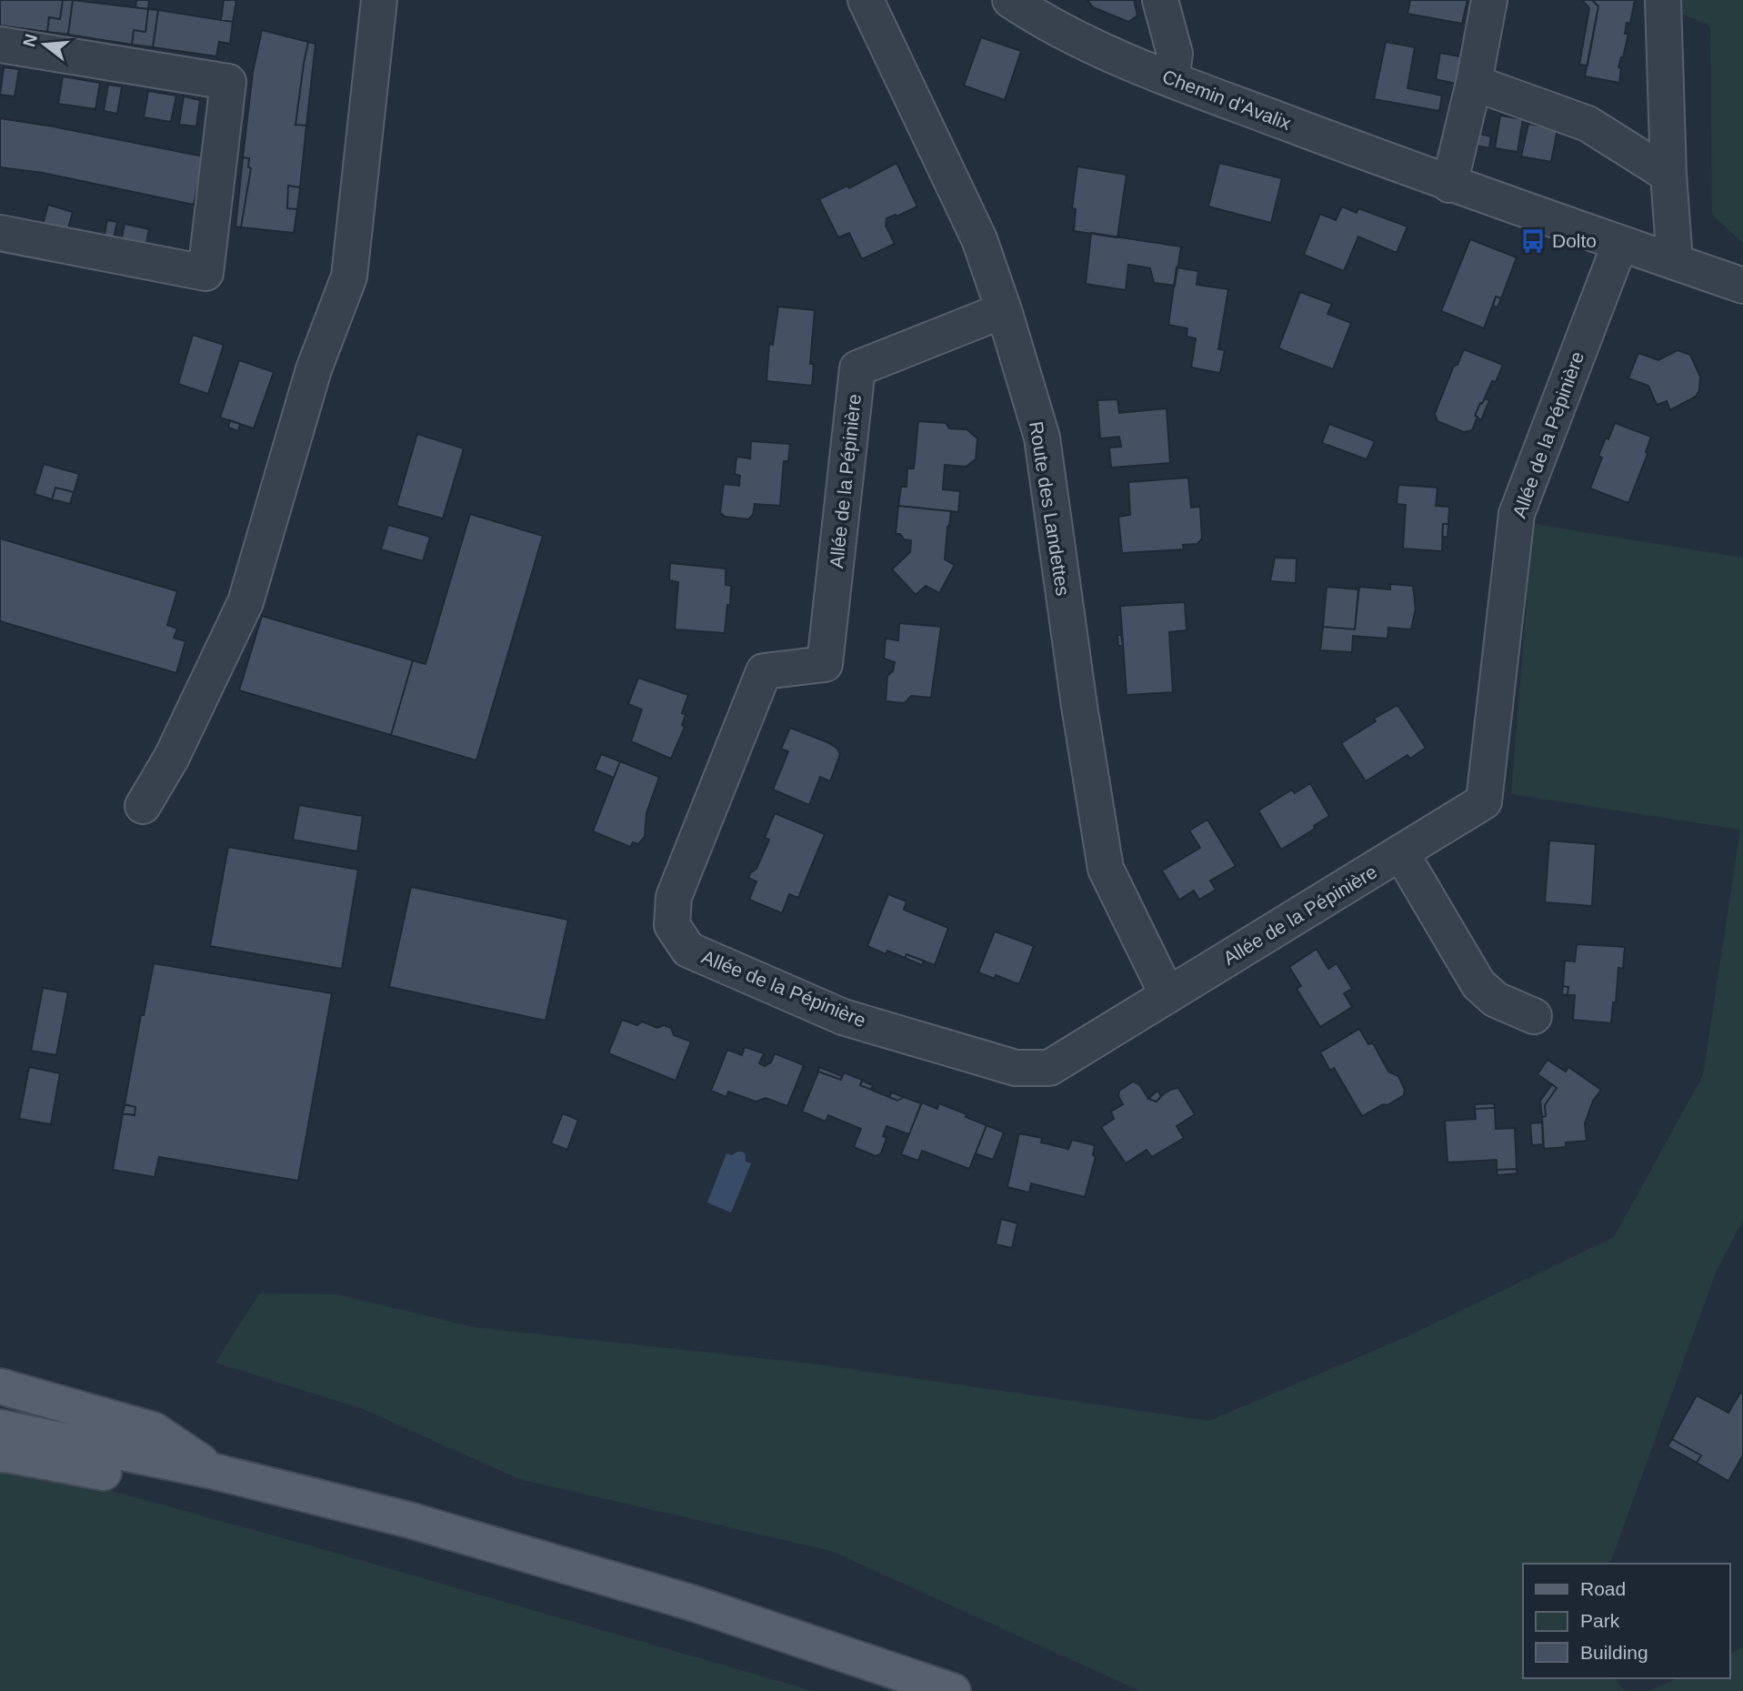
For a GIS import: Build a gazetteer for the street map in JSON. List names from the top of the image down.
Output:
{
  "streets": {
    "street": ["Chemin d'Avalix", "Allée de la Pépinière", "Route des Landettes"]
  },
  "crossings": [
    ["Chemin d'Avalix", "Allée de la Pépinière"],
    ["Allée de la Pépinière", "Route des Landettes"]
  ],
  "places": {
    "bus stop": ["Dolto"]
  },
  "legend": ["Road", "Park", "Building"],
  "north": "left"
}
